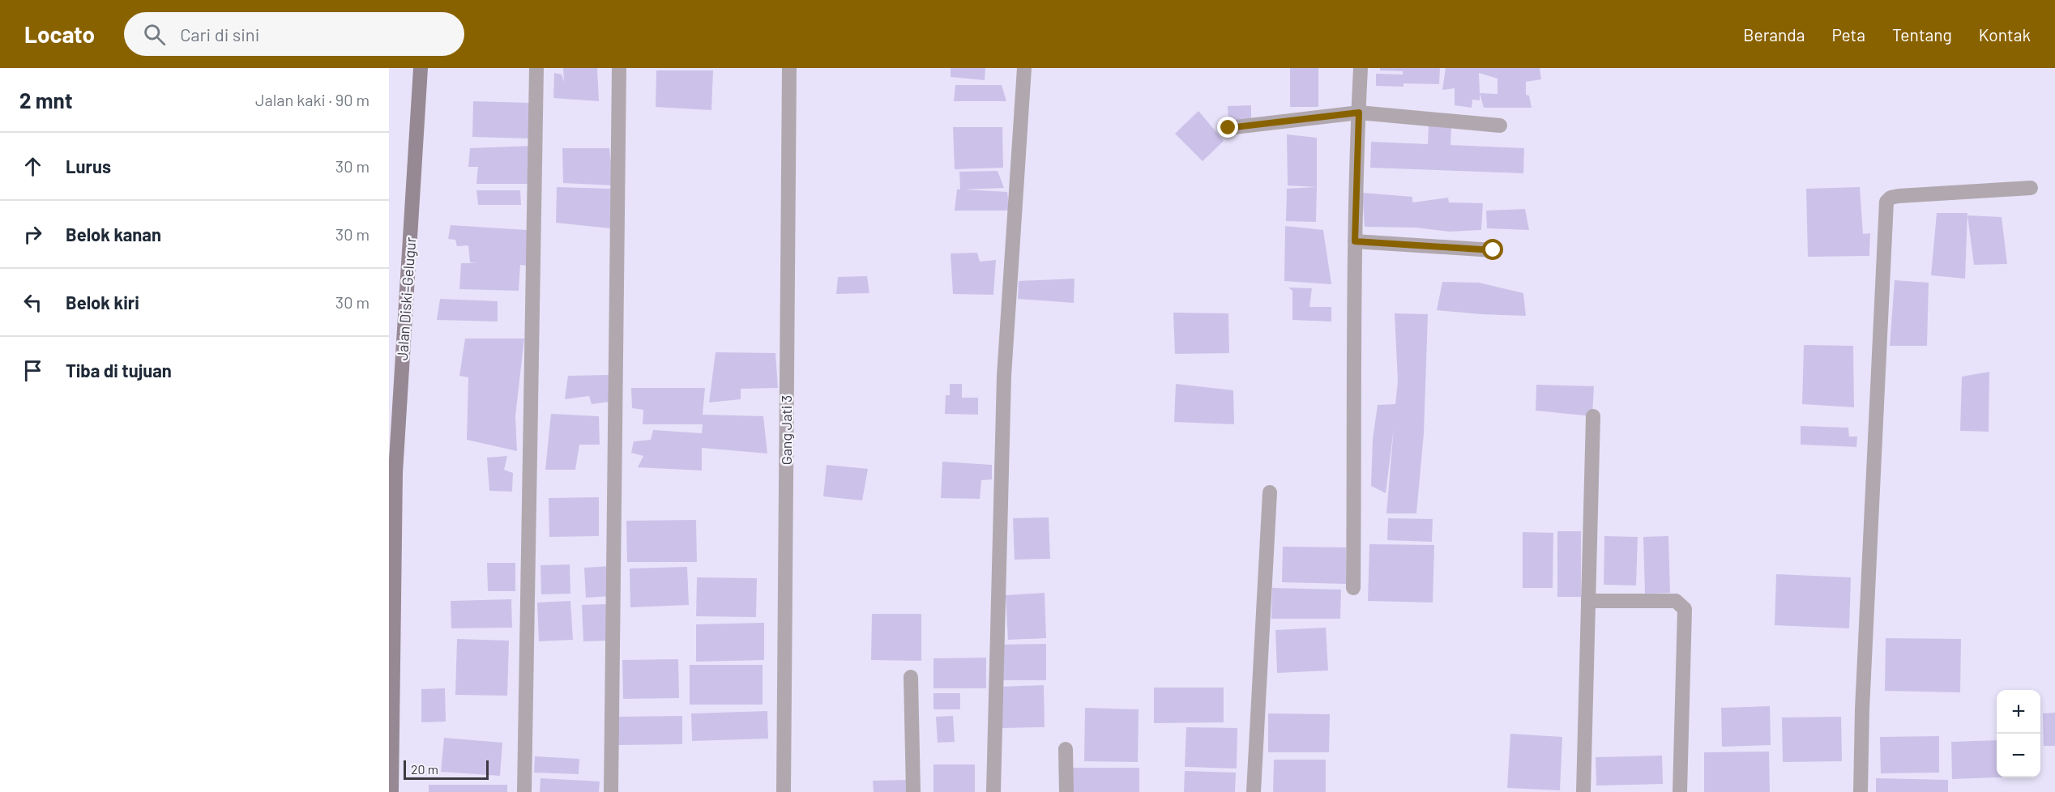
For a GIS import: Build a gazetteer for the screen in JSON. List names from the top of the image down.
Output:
{
  "streets": {
    "main road": ["Jalan Diski–Gelugur"],
    "street": ["Gang Jati 3"]
  },
  "scale_bar": "20 m",
  "page": {
    "header": "Locato",
    "search": "Cari di sini",
    "nav": [
      "Beranda",
      "Peta",
      "Tentang",
      "Kontak"
    ],
    "heading": ["2 mnt", "Jalan kaki · 90 m"],
    "list": [
      ["Lurus", "30 m"],
      ["Belok kanan", "30 m"],
      ["Belok kiri", "30 m"],
      "Tiba di tujuan"
    ],
    "map_buttons": ["+", "−"],
    "scale": "20 m"
  }
}
